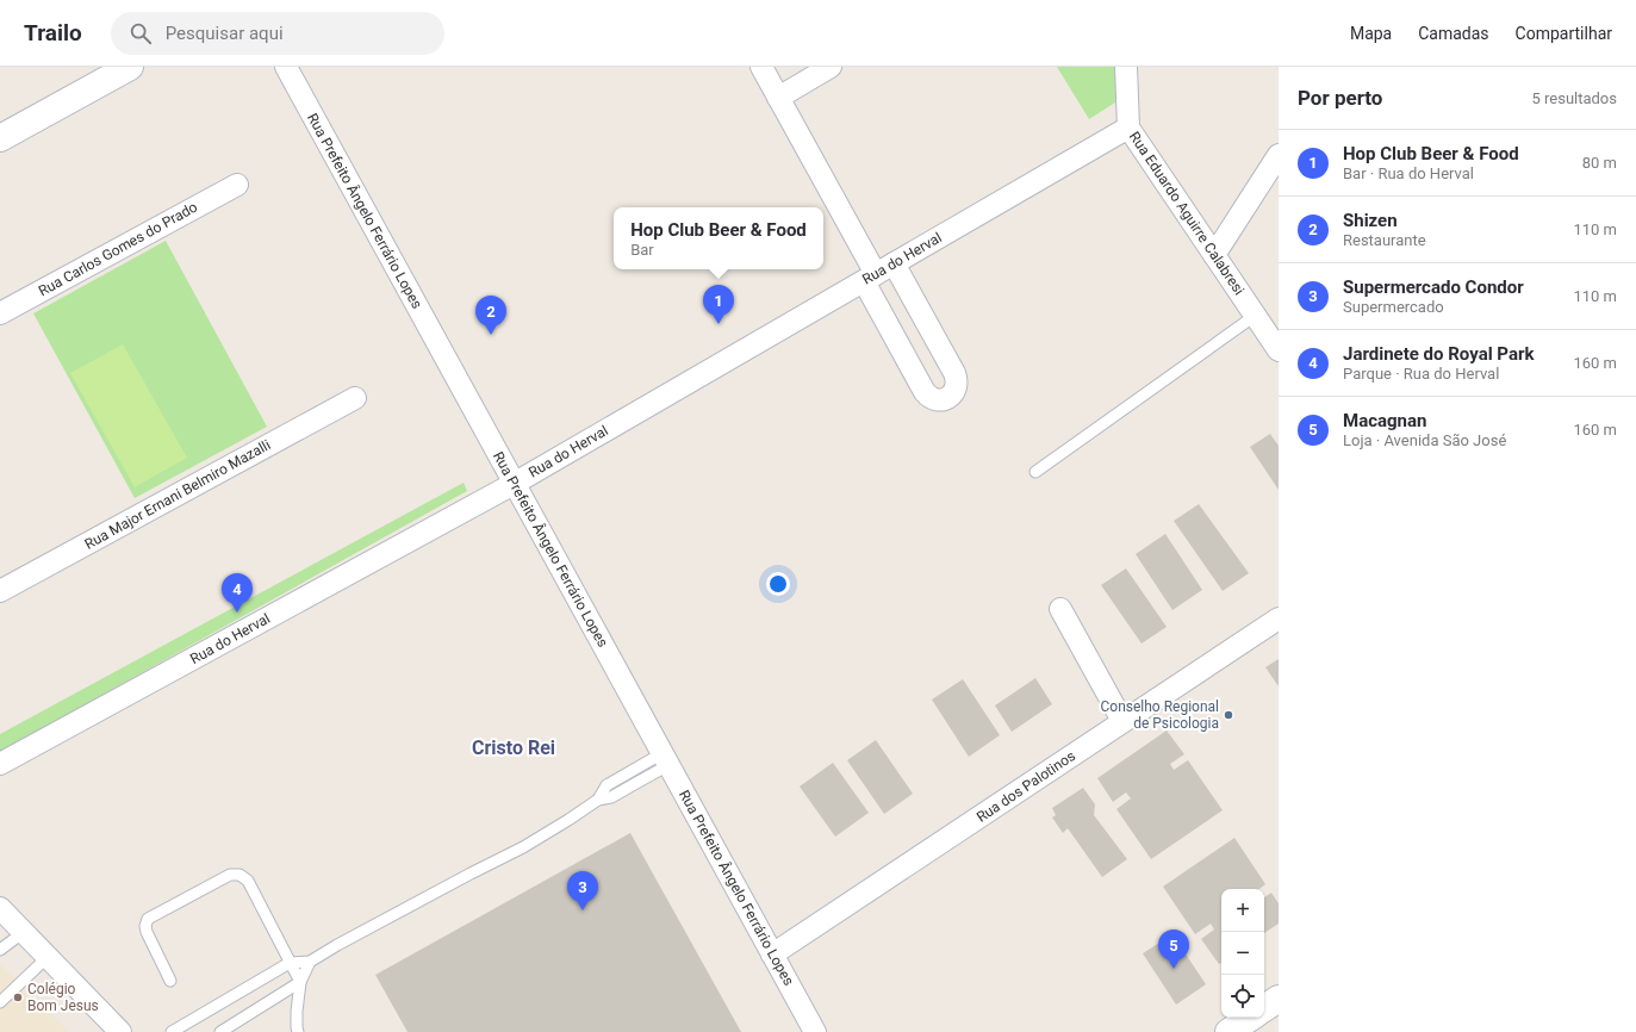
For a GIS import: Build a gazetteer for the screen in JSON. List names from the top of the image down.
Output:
{
  "streets": {
    "street": [
      "Rua Prefeito Ângelo Ferrário Lopes",
      "Rua Eduardo Aguirre Calabresi",
      "Rua Carlos Gomes do Prado",
      "Rua do Herval",
      "Rua Major Ernani Belmiro Mazalli",
      "Rua dos Palotinos"
    ]
  },
  "crossings": [
    ["Rua Prefeito Ângelo Ferrário Lopes", "Rua do Herval"],
    ["Rua Prefeito Ângelo Ferrário Lopes", "Rua dos Palotinos"],
    ["Rua Eduardo Aguirre Calabresi", "Rua do Herval"]
  ],
  "districts": ["Cristo Rei"],
  "places": ["Conselho Regional de Psicologia", "Colégio Bom Jesus"],
  "page": {
    "header": "Trailo",
    "search": "Pesquisar aqui",
    "nav": ["Mapa", "Camadas", "Compartilhar"],
    "heading": ["Por perto", "5 resultados"],
    "list": [
      {
        "mark": "1",
        "name": "Hop Club Beer & Food",
        "note": "Bar · Rua do Herval",
        "value": "80 m"
      },
      {
        "mark": "2",
        "name": "Shizen",
        "note": "Restaurante",
        "value": "110 m"
      },
      {
        "mark": "3",
        "name": "Supermercado Condor",
        "note": "Supermercado",
        "value": "110 m"
      },
      {
        "mark": "4",
        "name": "Jardinete do Royal Park",
        "note": "Parque · Rua do Herval",
        "value": "160 m"
      },
      {
        "mark": "5",
        "name": "Macagnan",
        "note": "Loja · Avenida São José",
        "value": "160 m"
      }
    ],
    "popup": ["Hop Club Beer & Food", "Bar"],
    "pins": [
      "1",
      "2",
      "4",
      "3",
      "5"
    ],
    "map_buttons": ["+", "−"]
  }
}
